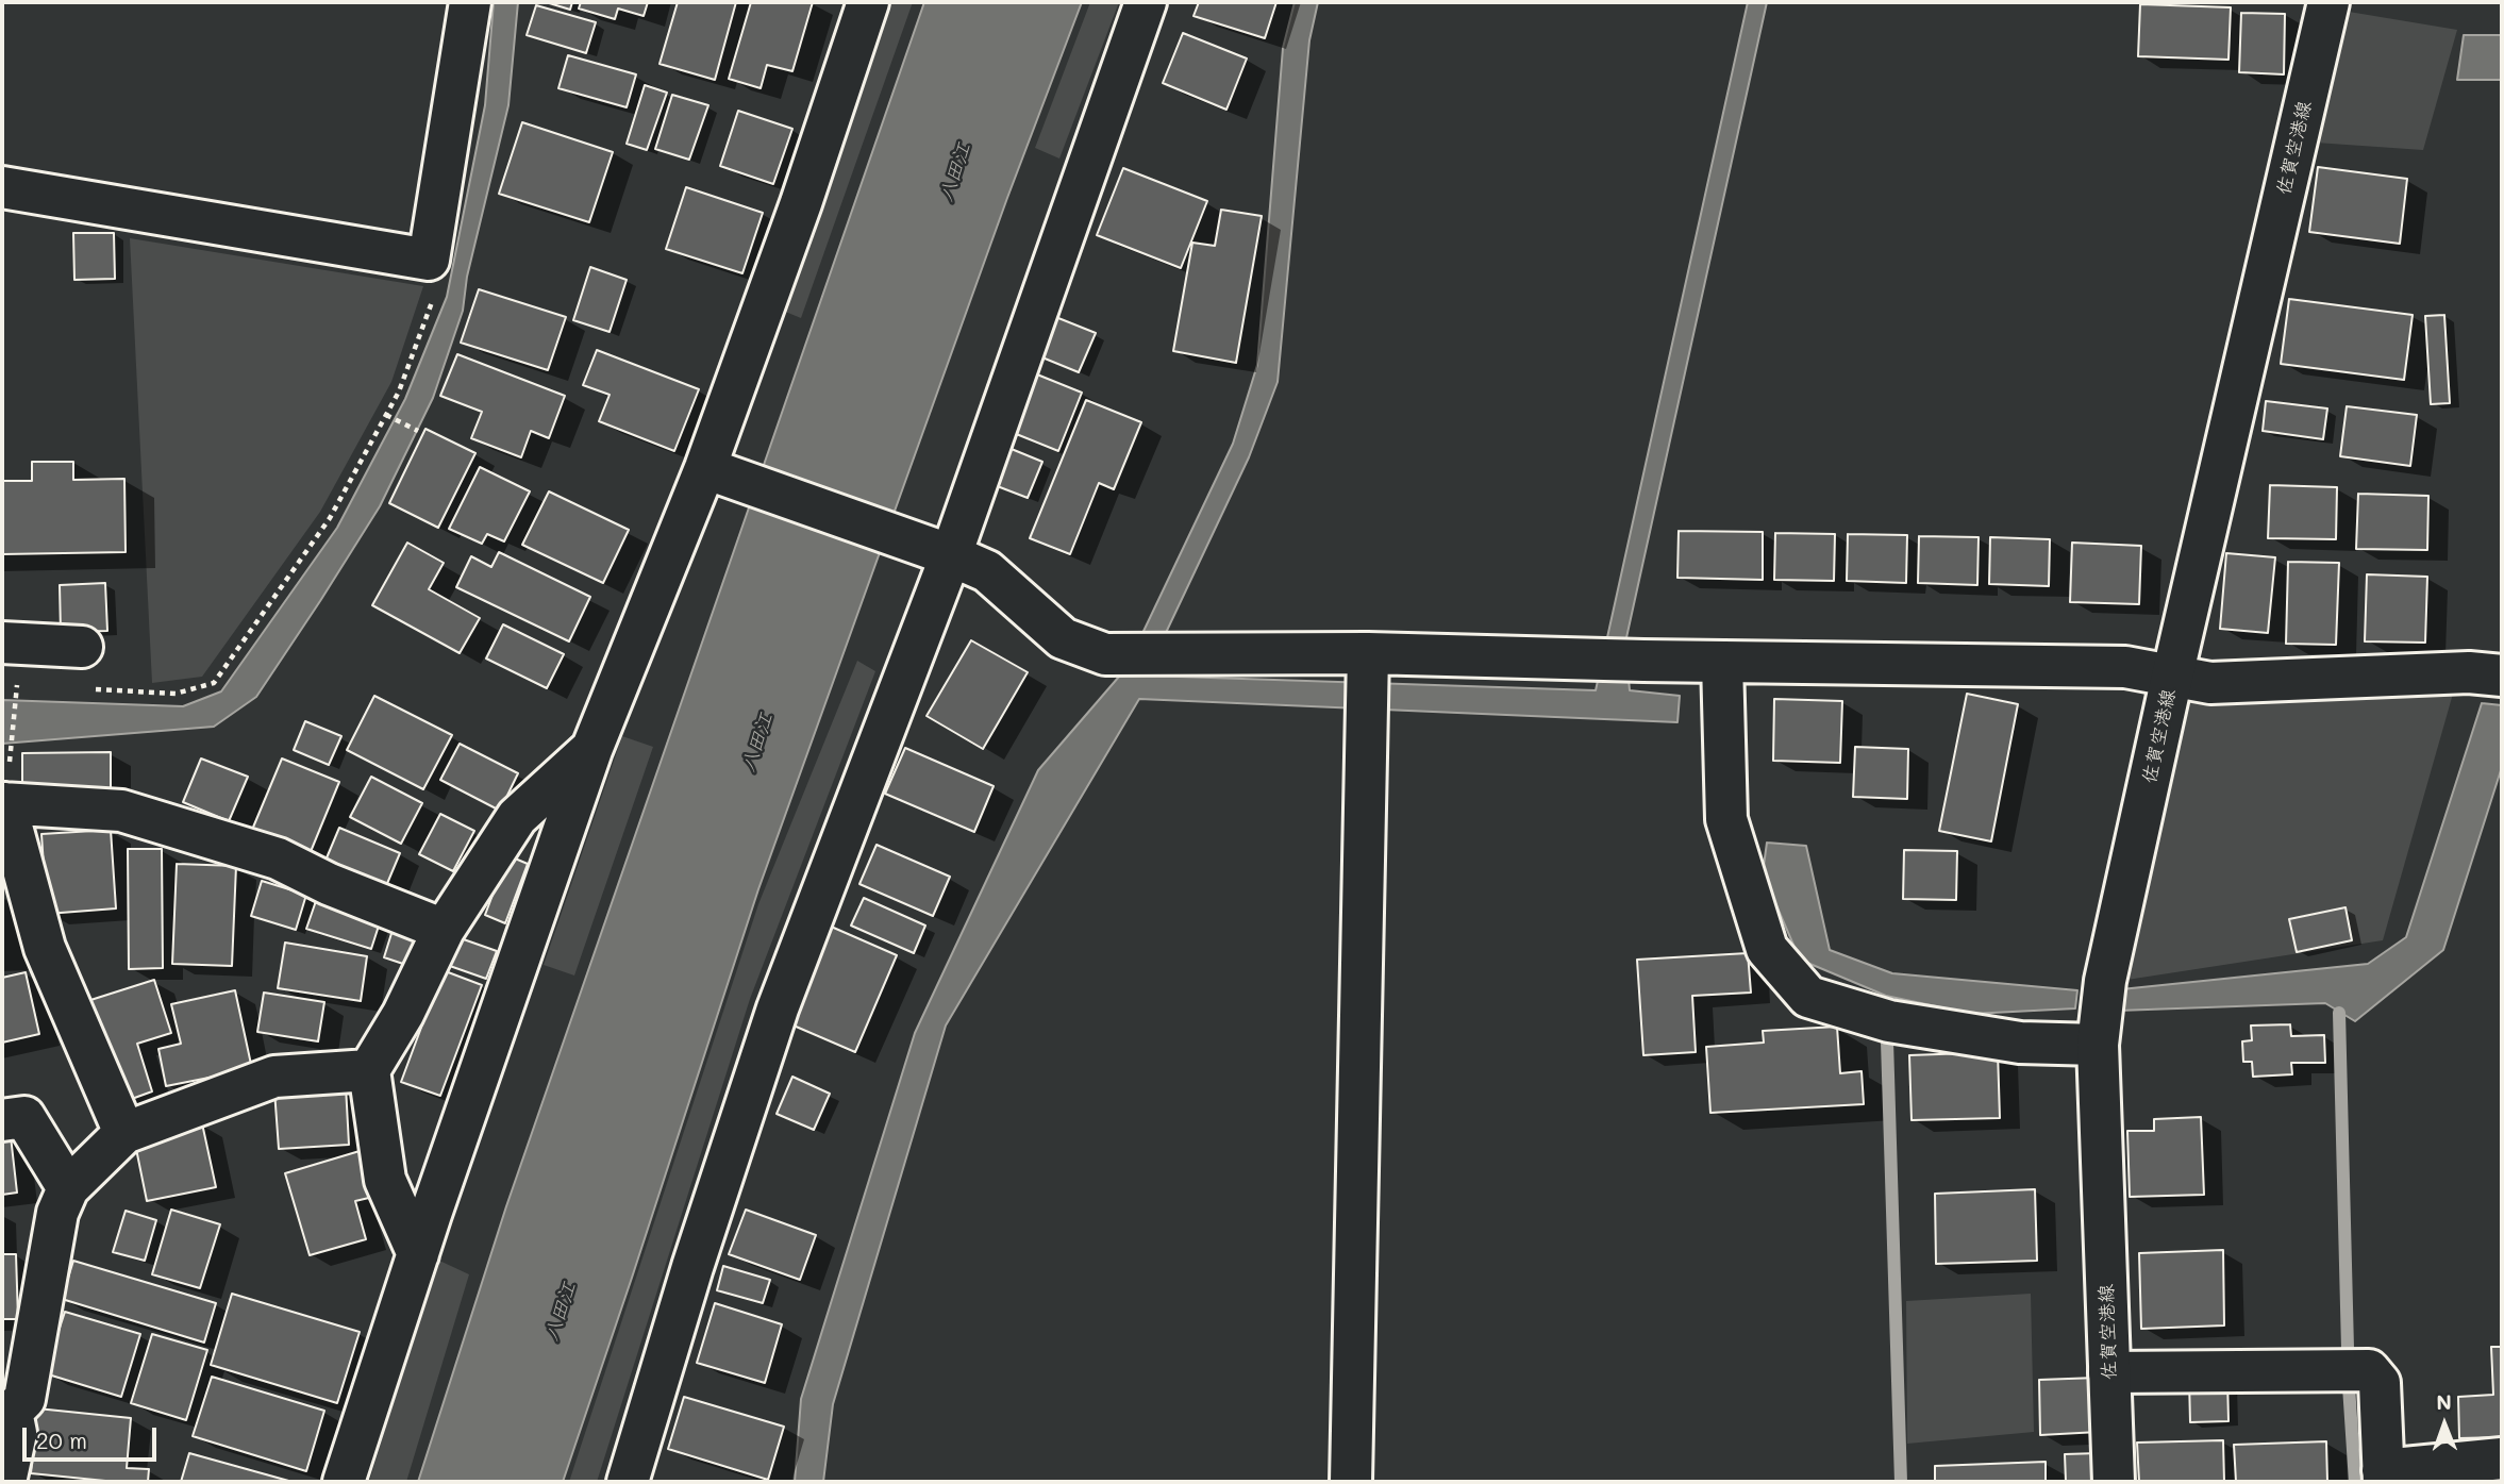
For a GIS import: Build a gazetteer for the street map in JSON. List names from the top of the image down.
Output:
{
  "streets": {
    "street": ["佐賀空港線"]
  },
  "water": ["八田江"],
  "scale_bar": "20 m",
  "north": "top"
}
